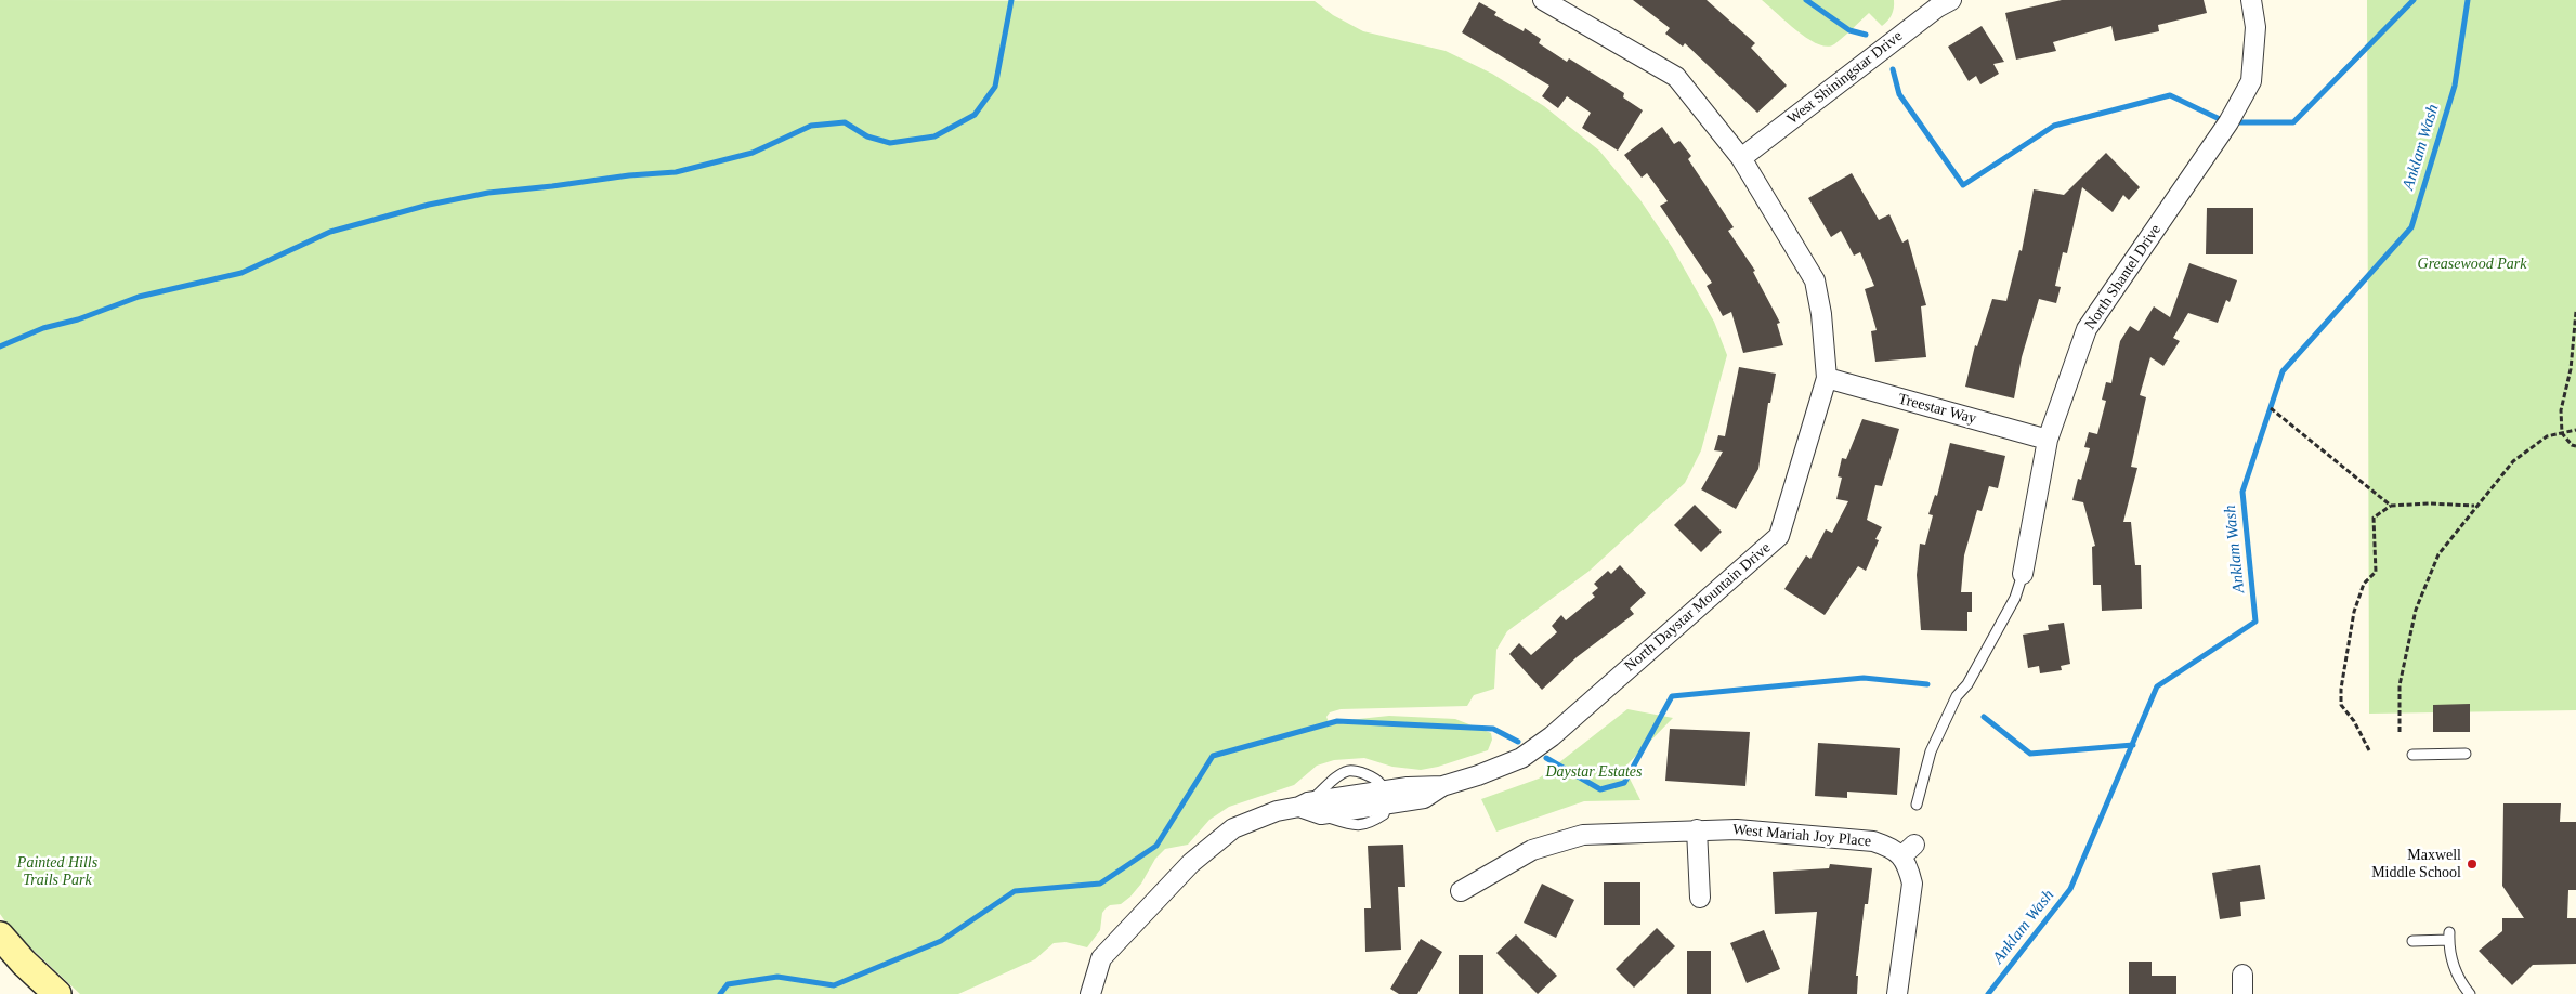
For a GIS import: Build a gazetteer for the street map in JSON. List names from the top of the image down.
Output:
{
  "streets": {
    "street": [
      "West Shiningstar Drive",
      "North Shantel Drive",
      "Treestar Way",
      "North Daystar Mountain Drive",
      "West Mariah Joy Place"
    ]
  },
  "crossings": [
    ["West Shiningstar Drive", "North Daystar Mountain Drive"],
    ["North Shantel Drive", "Treestar Way"],
    ["Treestar Way", "North Daystar Mountain Drive"]
  ],
  "water": ["Anklam Wash"],
  "parks": ["Greasewood Park", "Daystar Estates", "Painted Hills Trails Park"],
  "places": ["Maxwell Middle School"]
}
